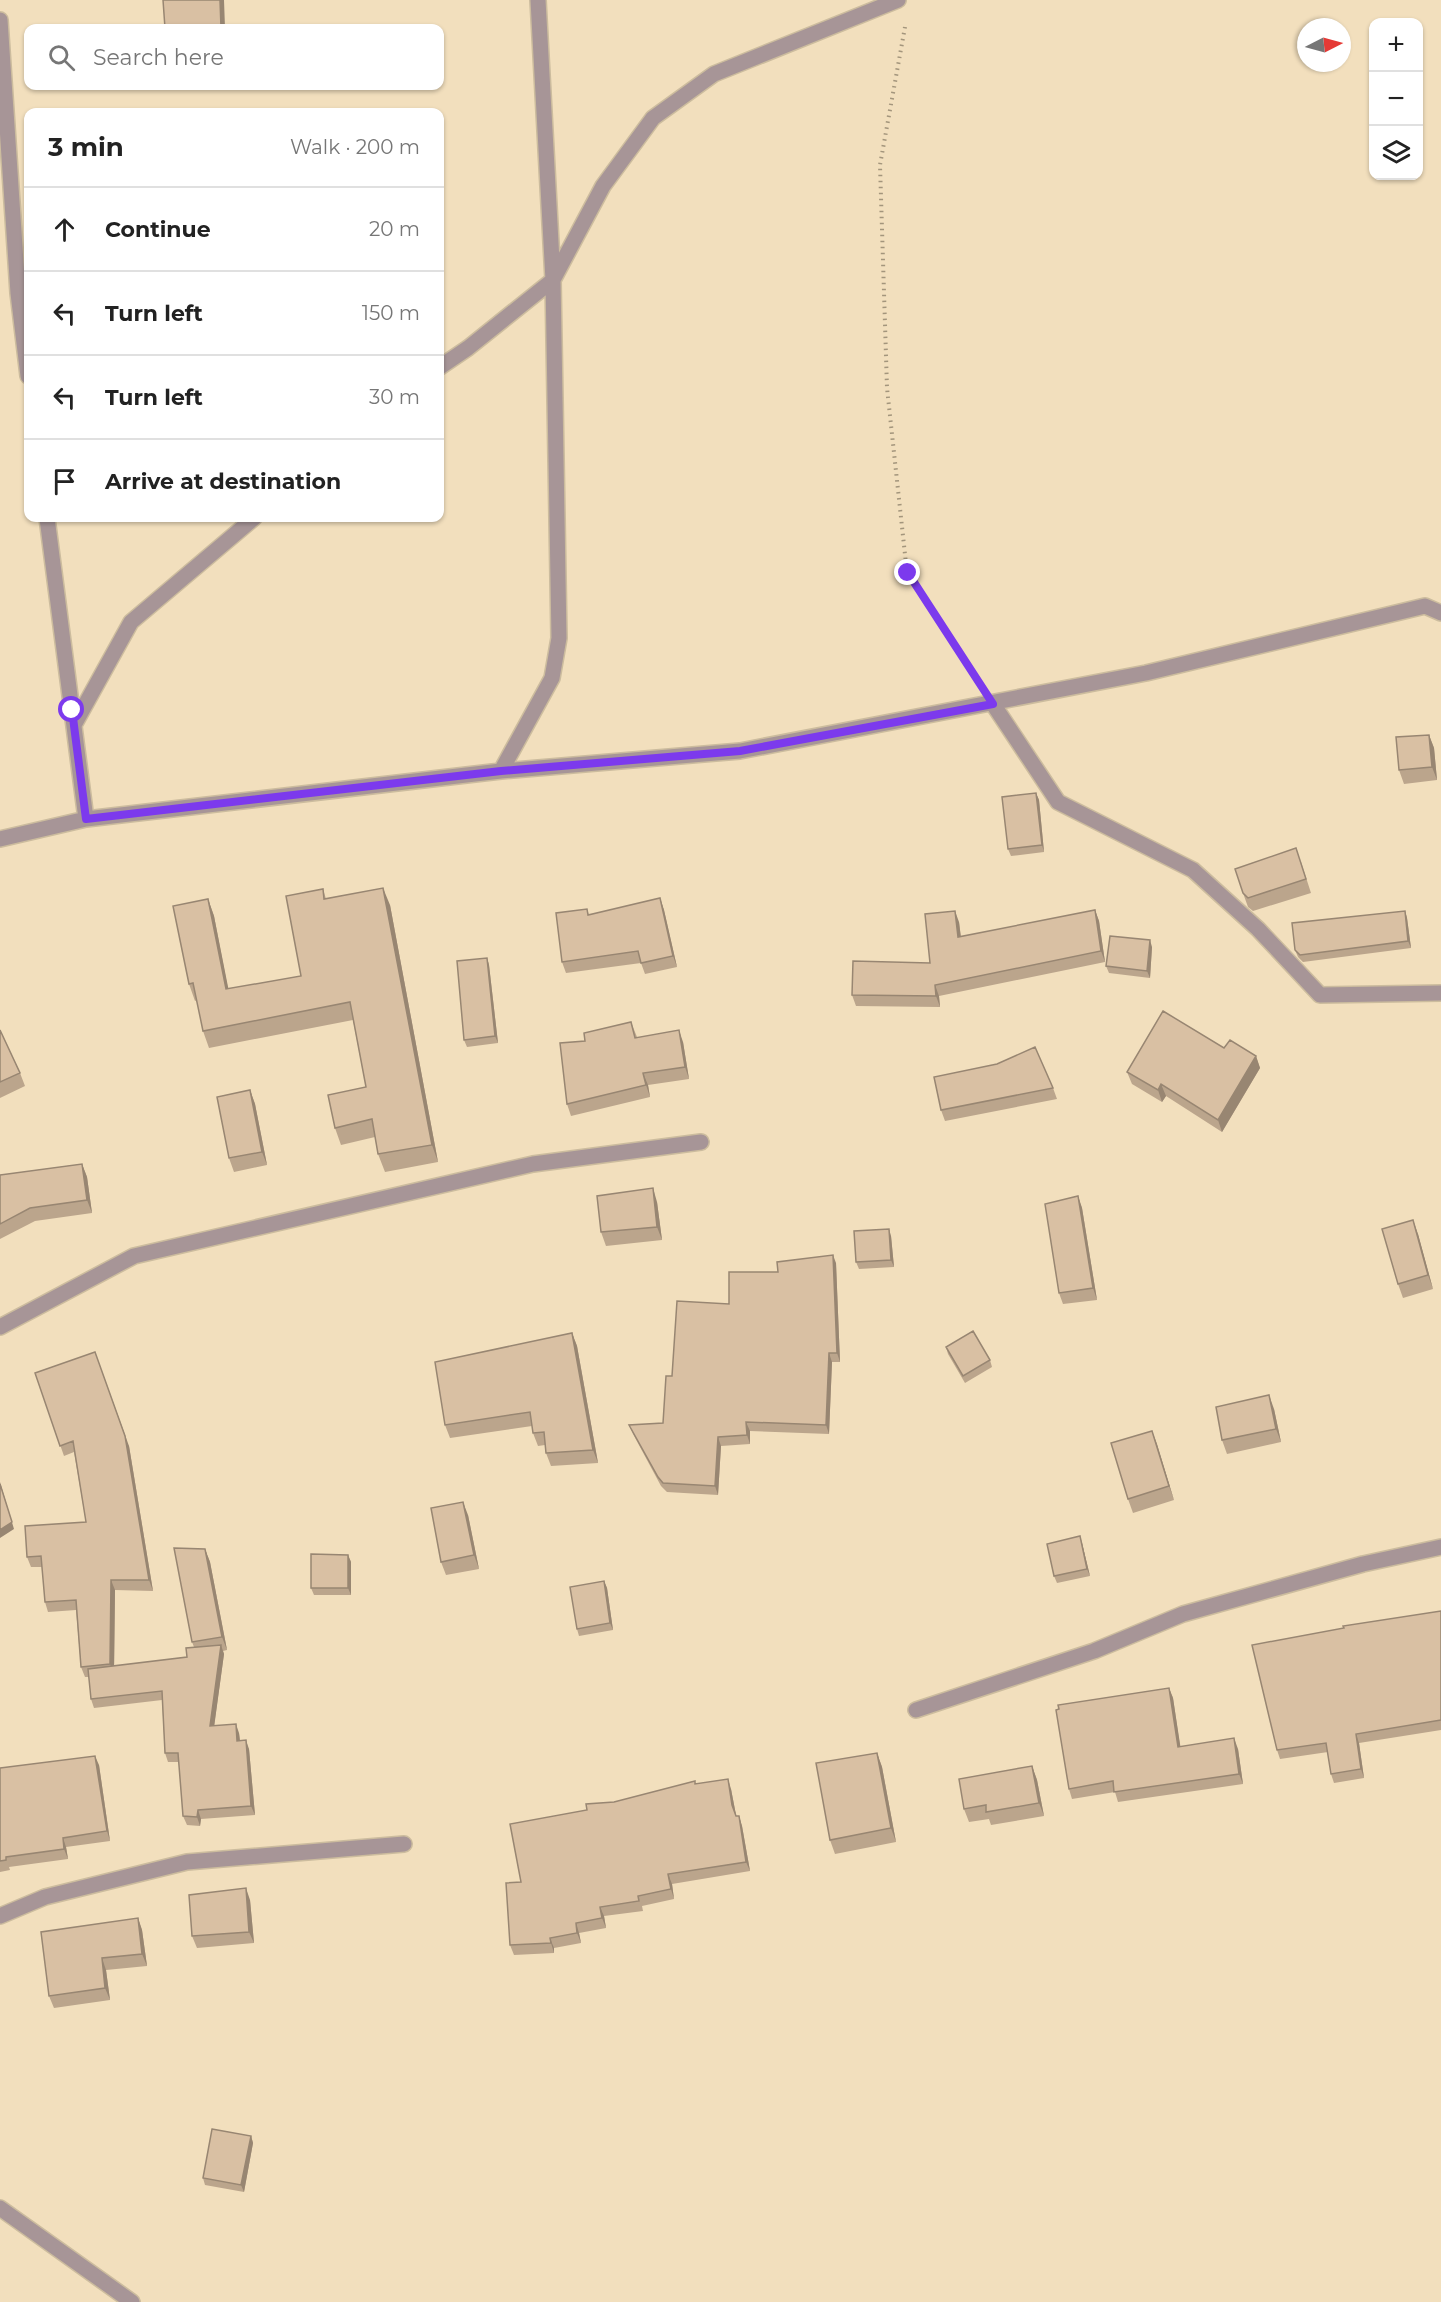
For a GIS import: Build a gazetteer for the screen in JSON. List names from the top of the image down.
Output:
{
  "north": "right",
  "page": {
    "map_buttons": ["+", "−"],
    "search": "Search here",
    "heading": ["3 min", "Walk · 200 m"],
    "list": [
      ["Continue", "20 m"],
      ["Turn left", "150 m"],
      ["Turn left", "30 m"],
      "Arrive at destination"
    ]
  }
}
